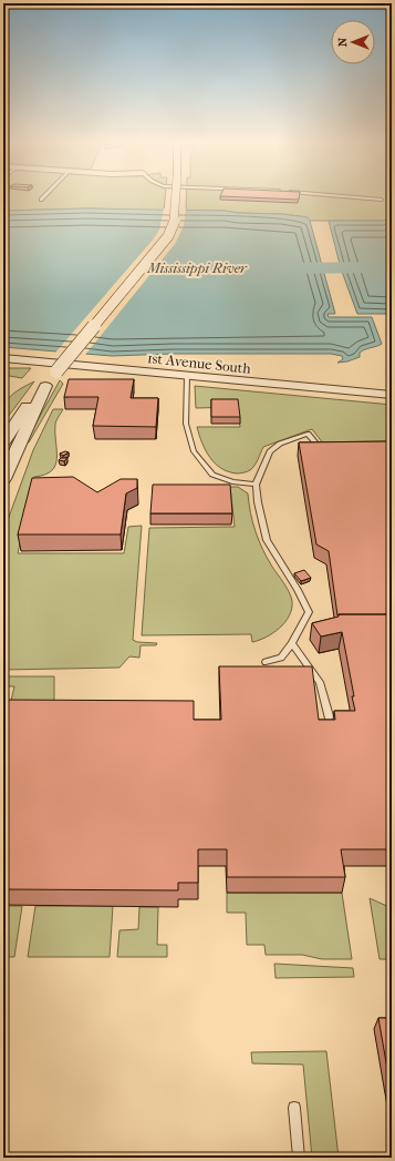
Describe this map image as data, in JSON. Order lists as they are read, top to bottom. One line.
{"streets":{"street":["1st Avenue South"]},"water":["Mississippi River"],"north":"left"}
